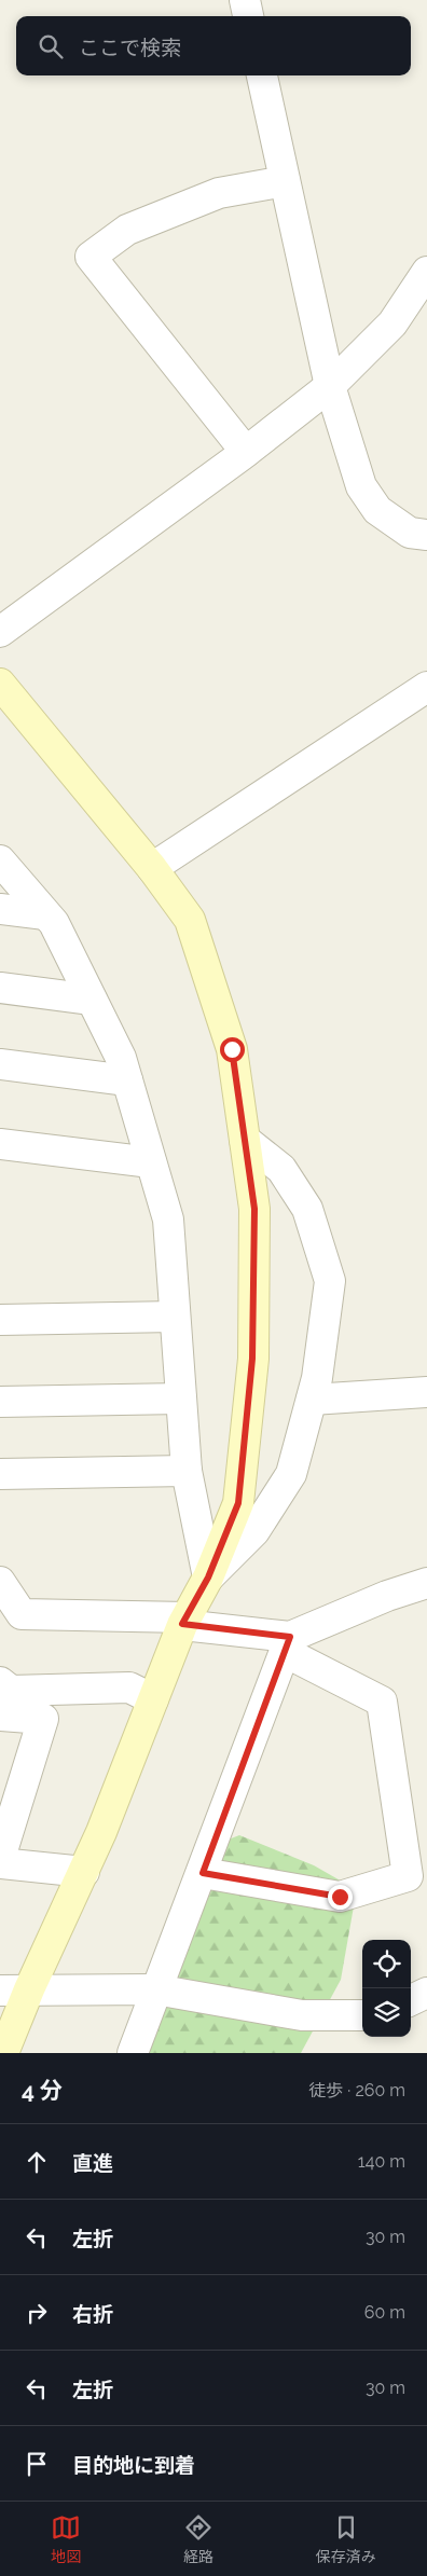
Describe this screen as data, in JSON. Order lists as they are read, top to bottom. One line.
{"page":{"search":"ここで検索","heading":["4 分","徒歩 · 260 m"],"list":[["直進","140 m"],["左折","30 m"],["右折","60 m"],["左折","30 m"],"目的地に到着"],"nav":["地図","経路","保存済み"]}}
